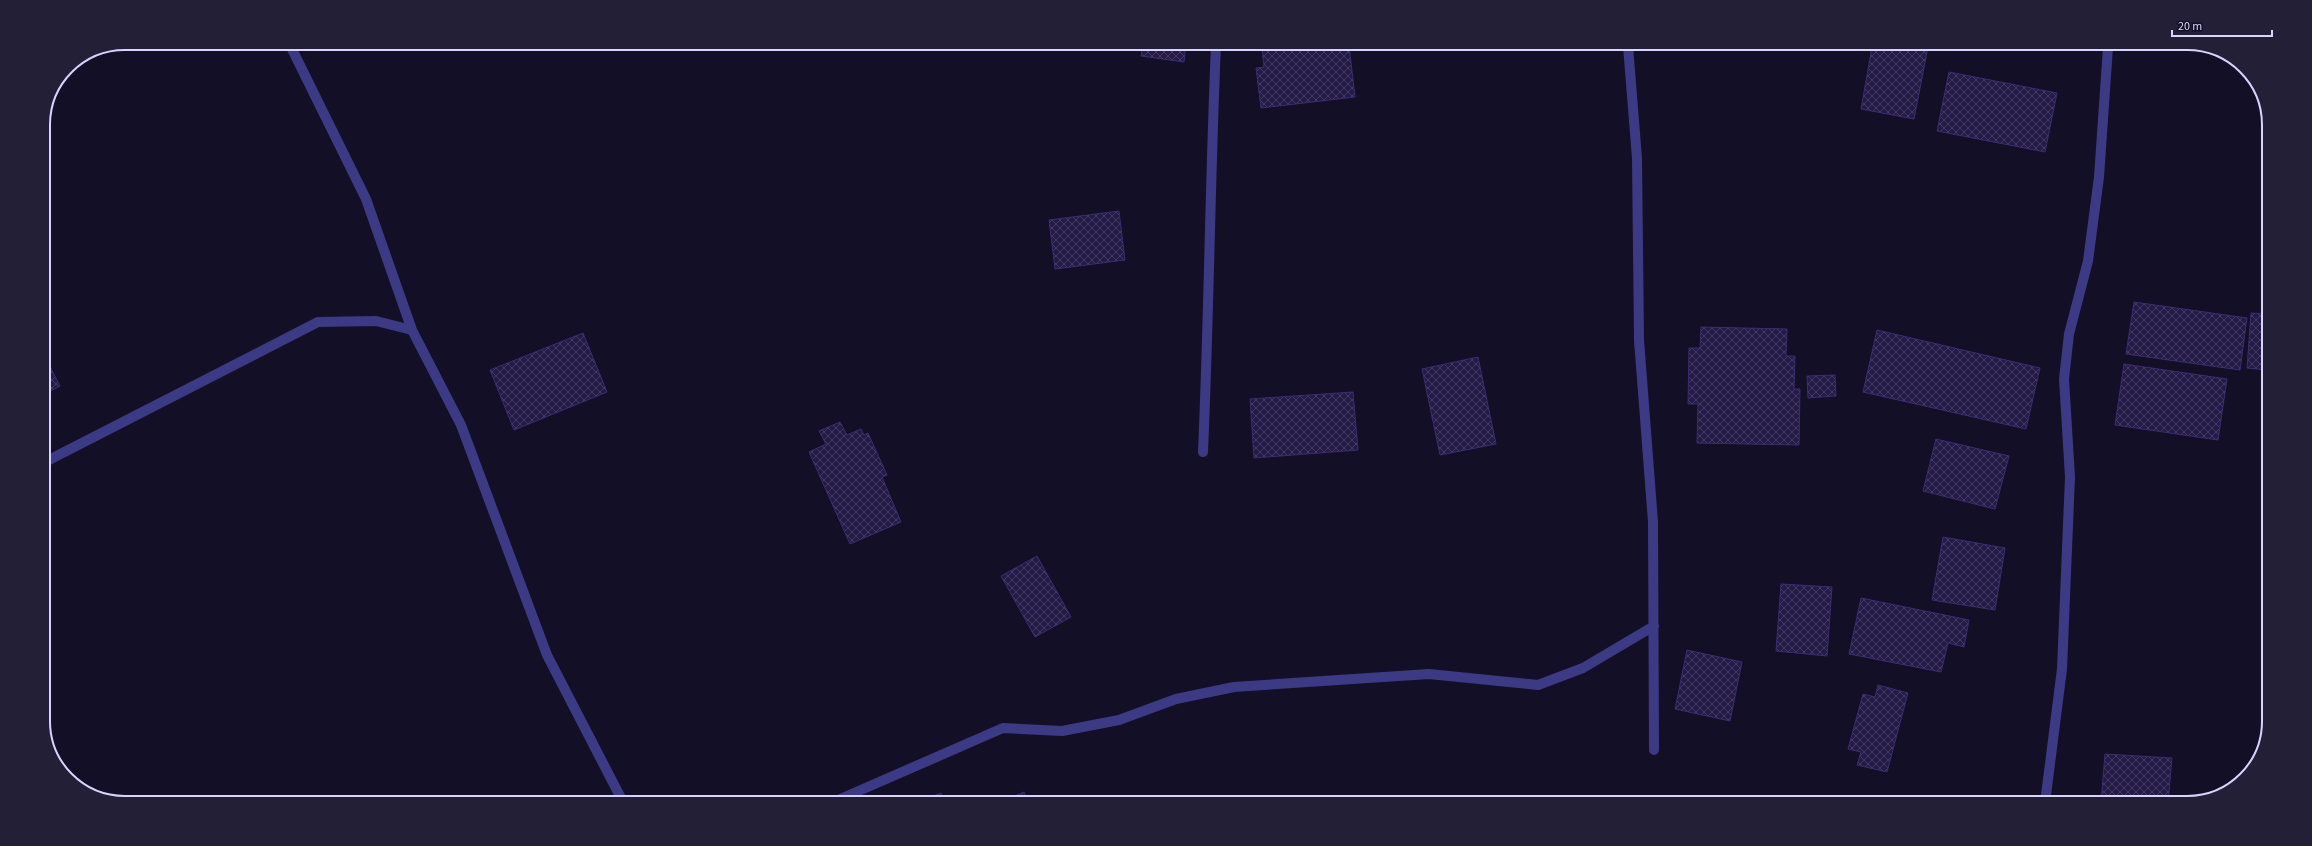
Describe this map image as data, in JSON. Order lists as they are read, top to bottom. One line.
{"scale_bar":"20 m"}
